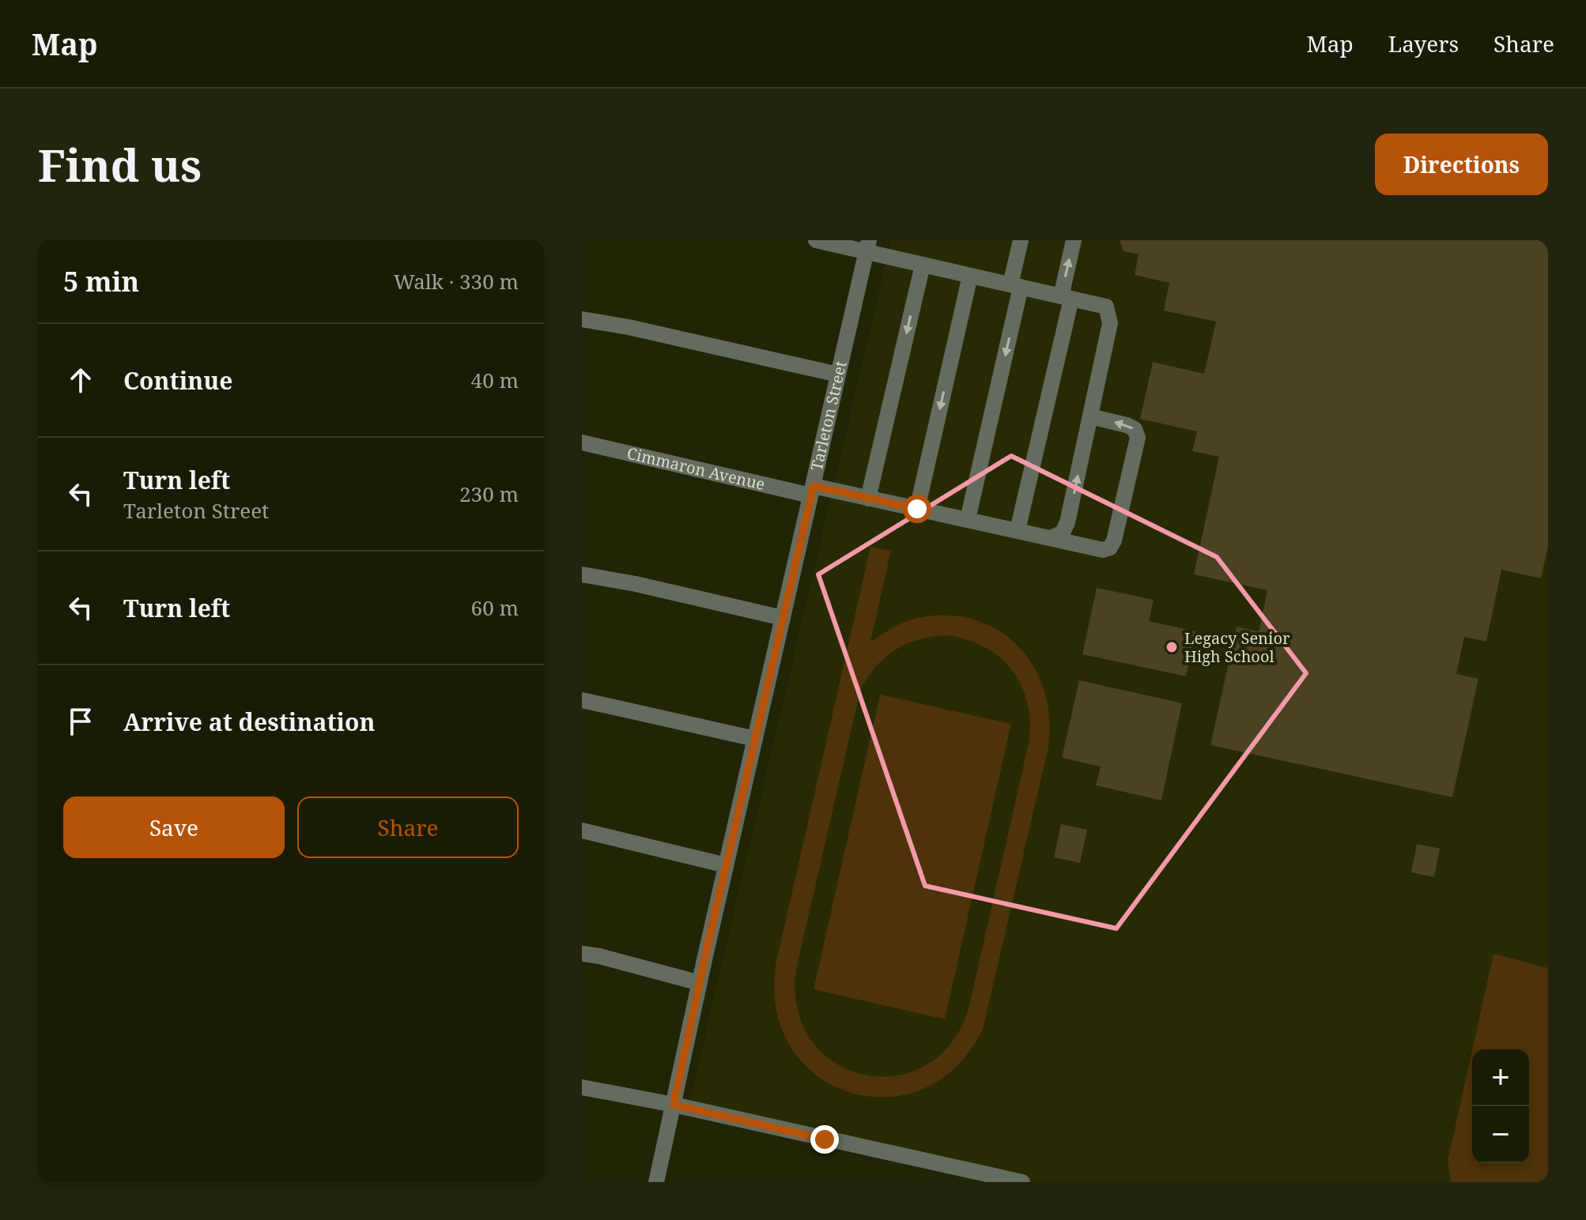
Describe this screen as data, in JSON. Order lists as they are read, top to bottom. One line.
{"streets":{"street":["Tarleton Street","Cimmaron Avenue"]},"crossings":[["Tarleton Street","Cimmaron Avenue"]],"places":["Legacy Senior High School"],"page":{"header":"Map","nav":["Map","Layers","Share"],"buttons":["Directions",["Save","Share"]],"title":"Find us","heading":["5 min","Walk · 330 m"],"list":[["Continue","40 m"],["Turn left","Tarleton Street","230 m"],["Turn left","60 m"],"Arrive at destination"],"map_buttons":["+","−"]}}
